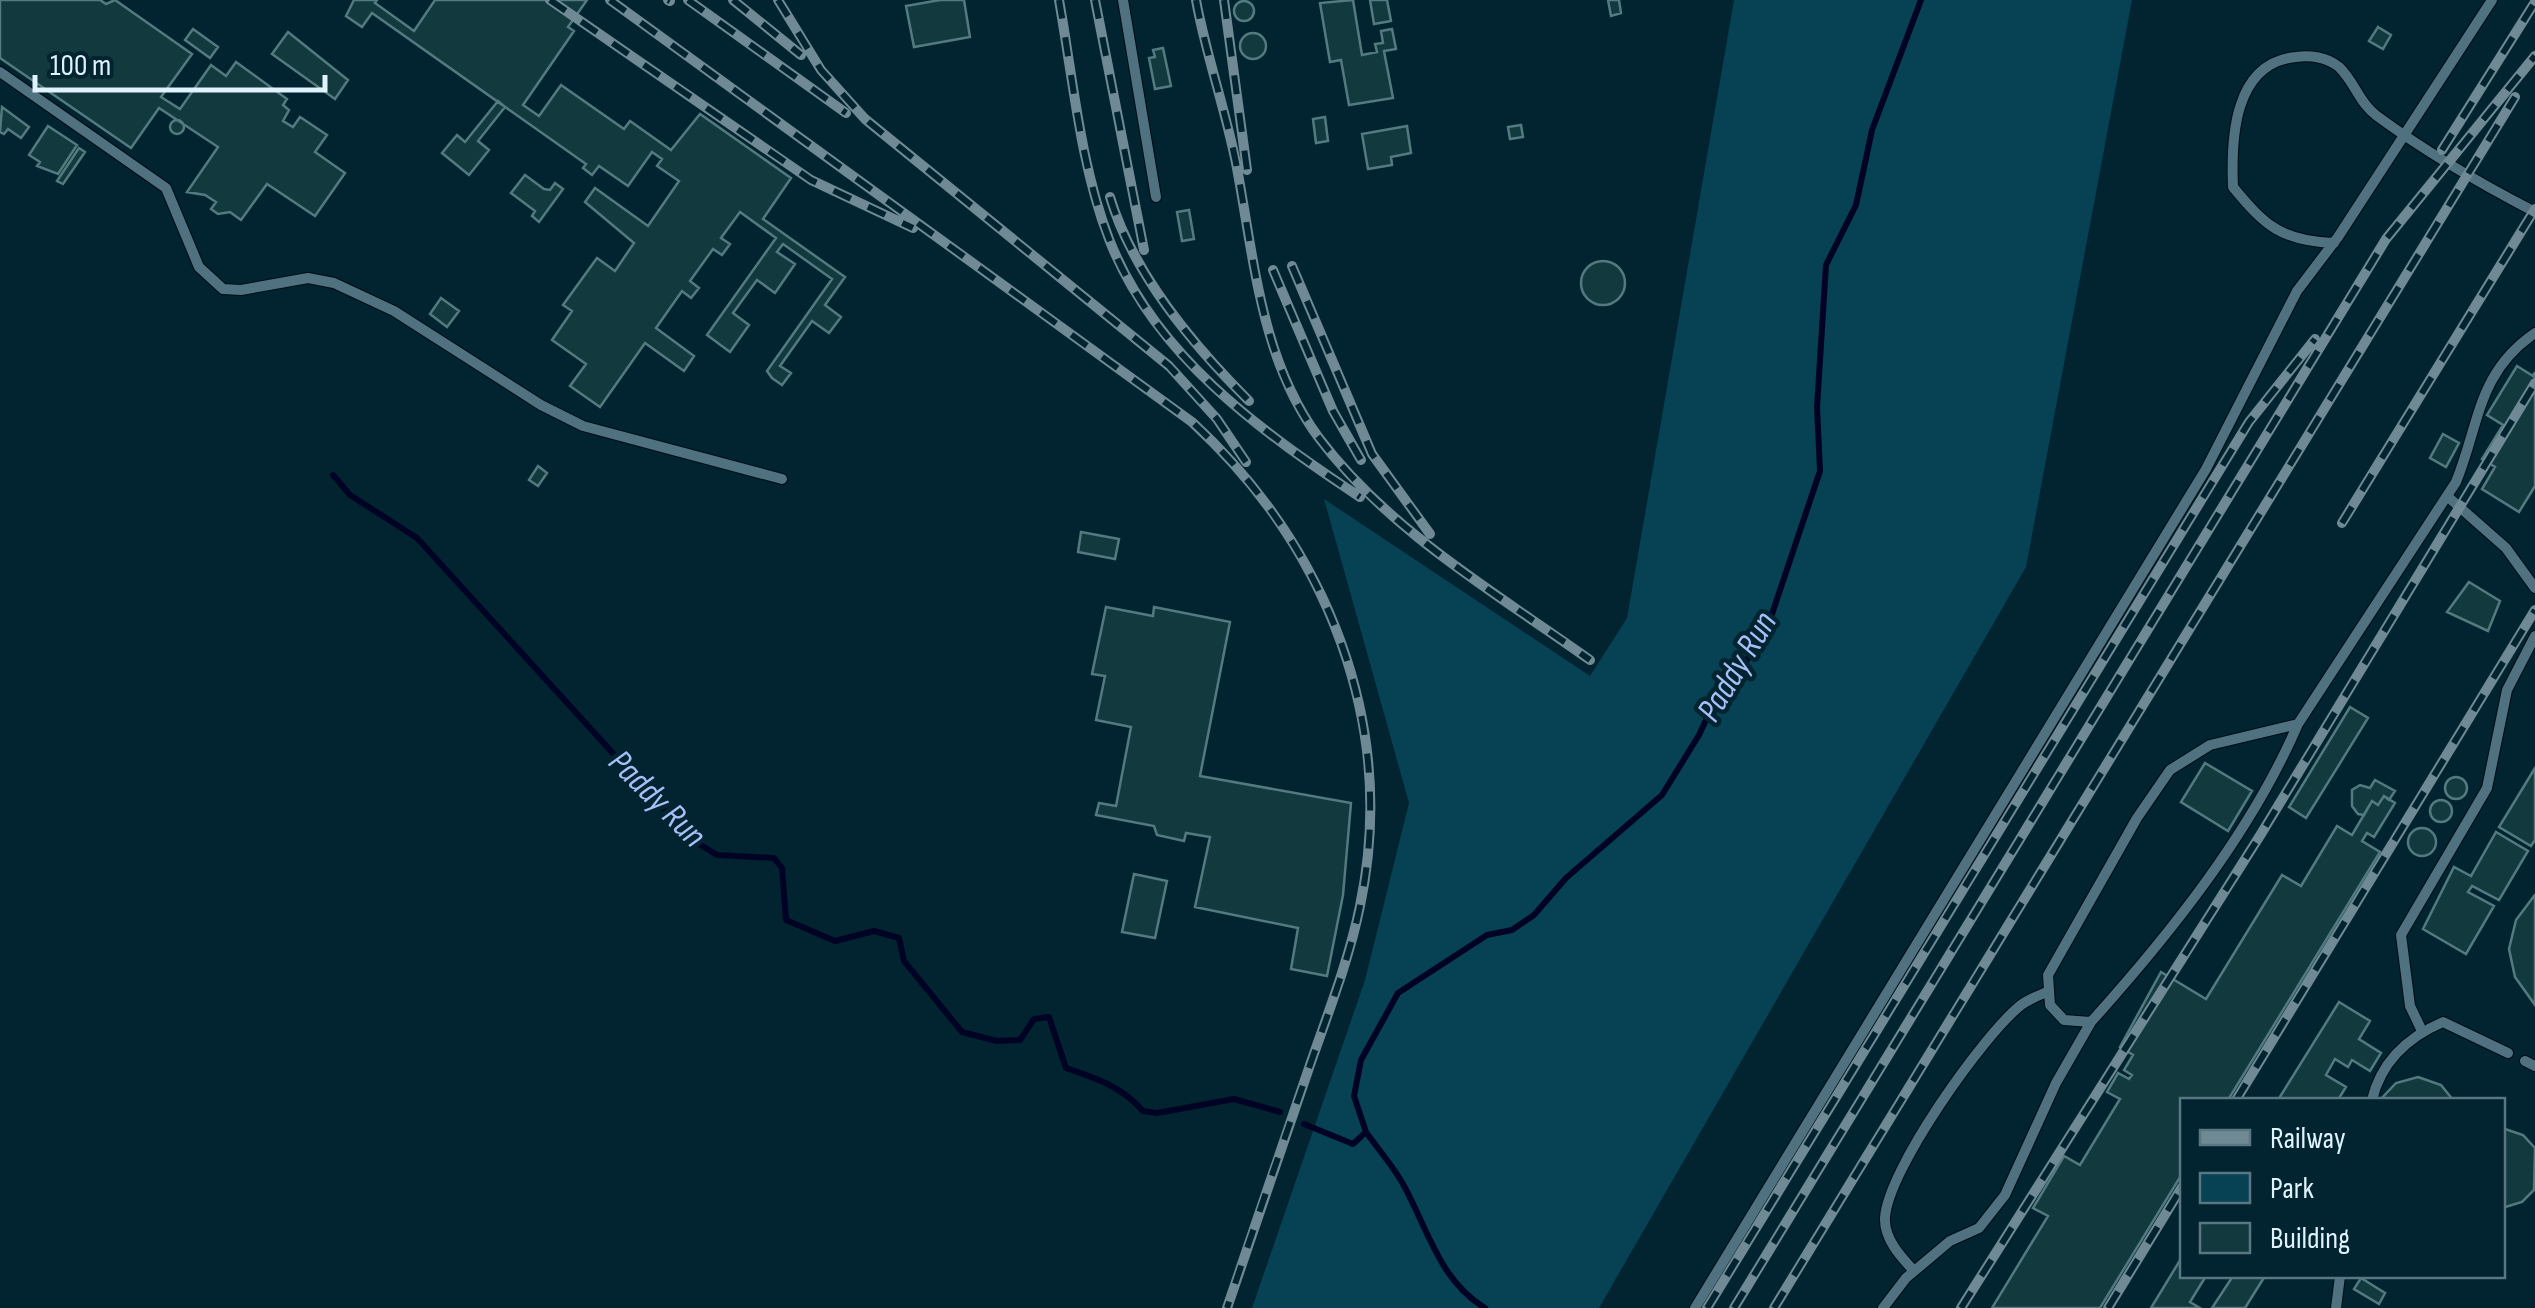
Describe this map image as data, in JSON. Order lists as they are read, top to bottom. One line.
{"water":["Paddy Run"],"legend":["Railway","Park","Building"],"scale_bar":"100 m"}
